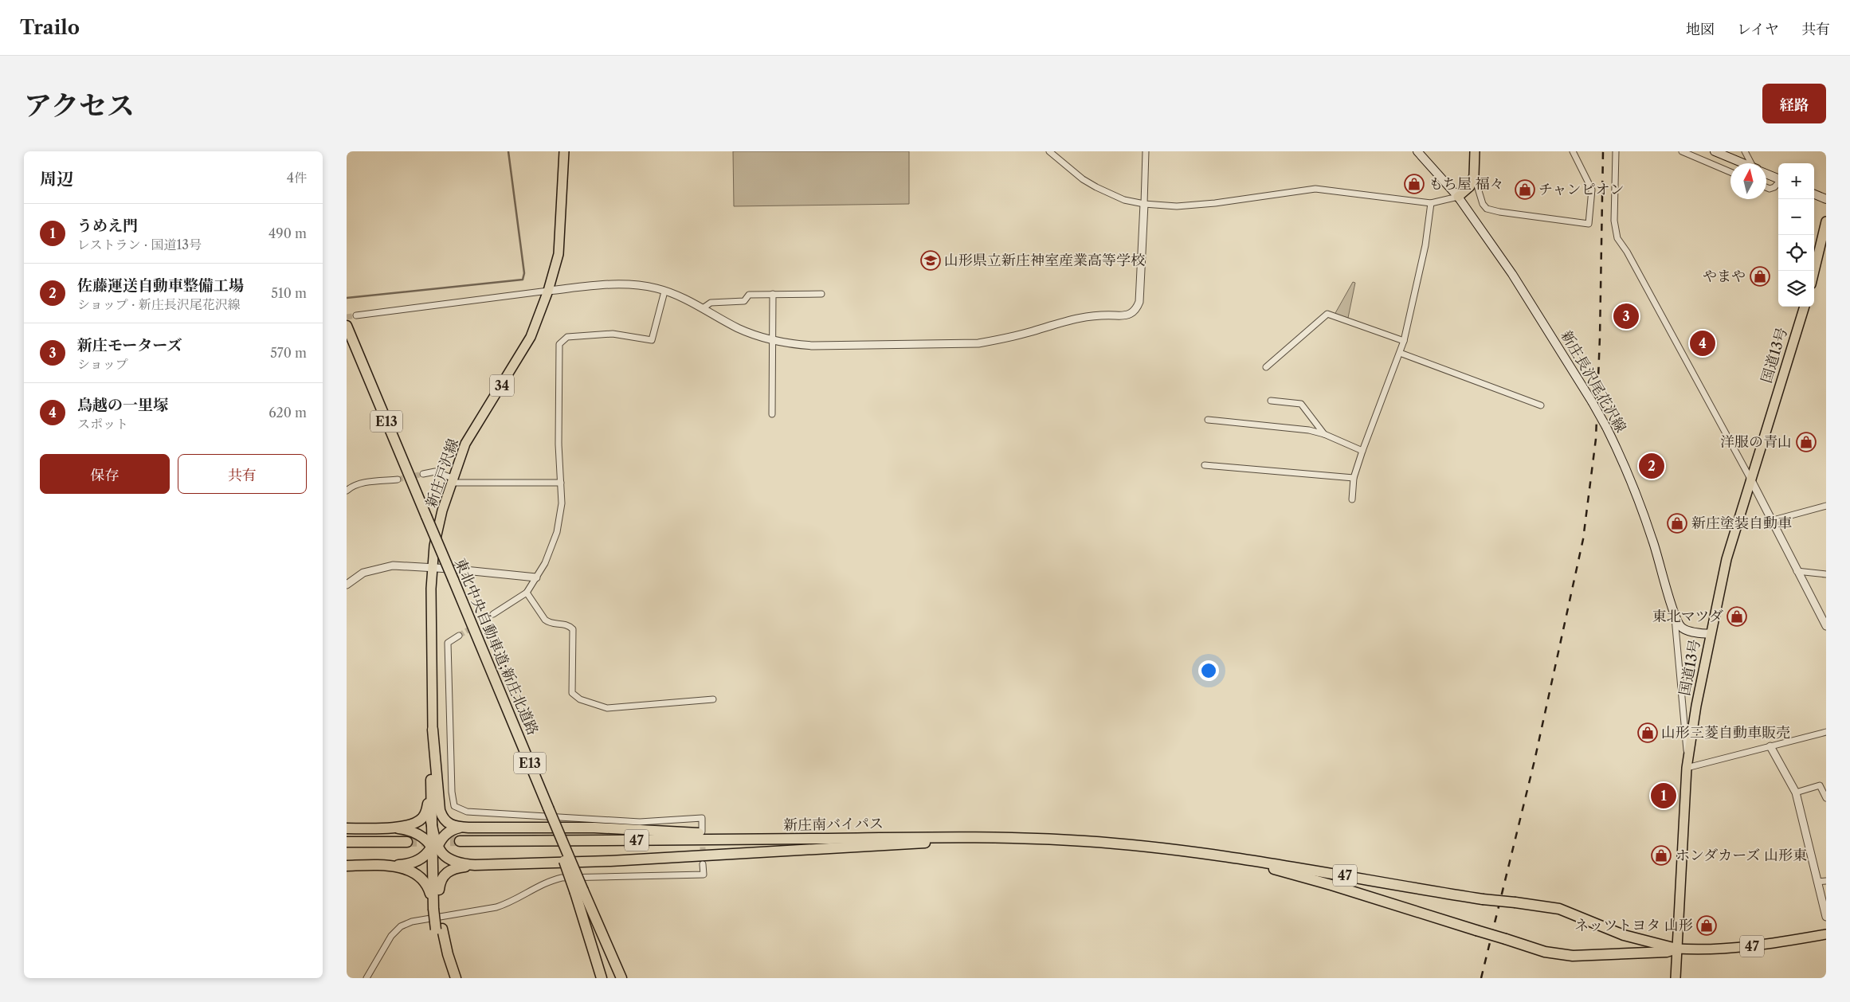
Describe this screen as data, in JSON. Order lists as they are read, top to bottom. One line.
{"streets":{"highway":["34","E13","東北中央自動車道;新庄北道路","新庄南バイパス","47"],"main road":["国道13号","新庄長沢尾花沢線","新庄戸沢線"]},"crossings":[["国道13号","新庄長沢尾花沢線"],["国道13号","47"],["34","新庄戸沢線"],["新庄南バイパス","47"]],"places":{"shop":["もち屋 福々","チャンピオン","やまや","洋服の青山","新庄塗装自動車","東北マツダ","山形三菱自動車販売","ホンダカーズ 山形東","ネッツトヨタ 山形"],"school or university":["山形県立新庄神室産業高等学校"]},"north":"top","page":{"header":"Trailo","nav":["地図","レイヤ","共有"],"title":"アクセス","buttons":["経路",["保存","共有"]],"heading":["周辺","4件"],"map_buttons":["+","−"],"list":[{"mark":"1","name":"うめえ門","note":"レストラン · 国道13号","value":"490 m"},{"mark":"2","name":"佐藤運送自動車整備工場","note":"ショップ · 新庄長沢尾花沢線","value":"510 m"},{"mark":"3","name":"新庄モーターズ","note":"ショップ","value":"570 m"},{"mark":"4","name":"鳥越の一里塚","note":"スポット","value":"620 m"}],"pins":["3","4","2","1"]}}
